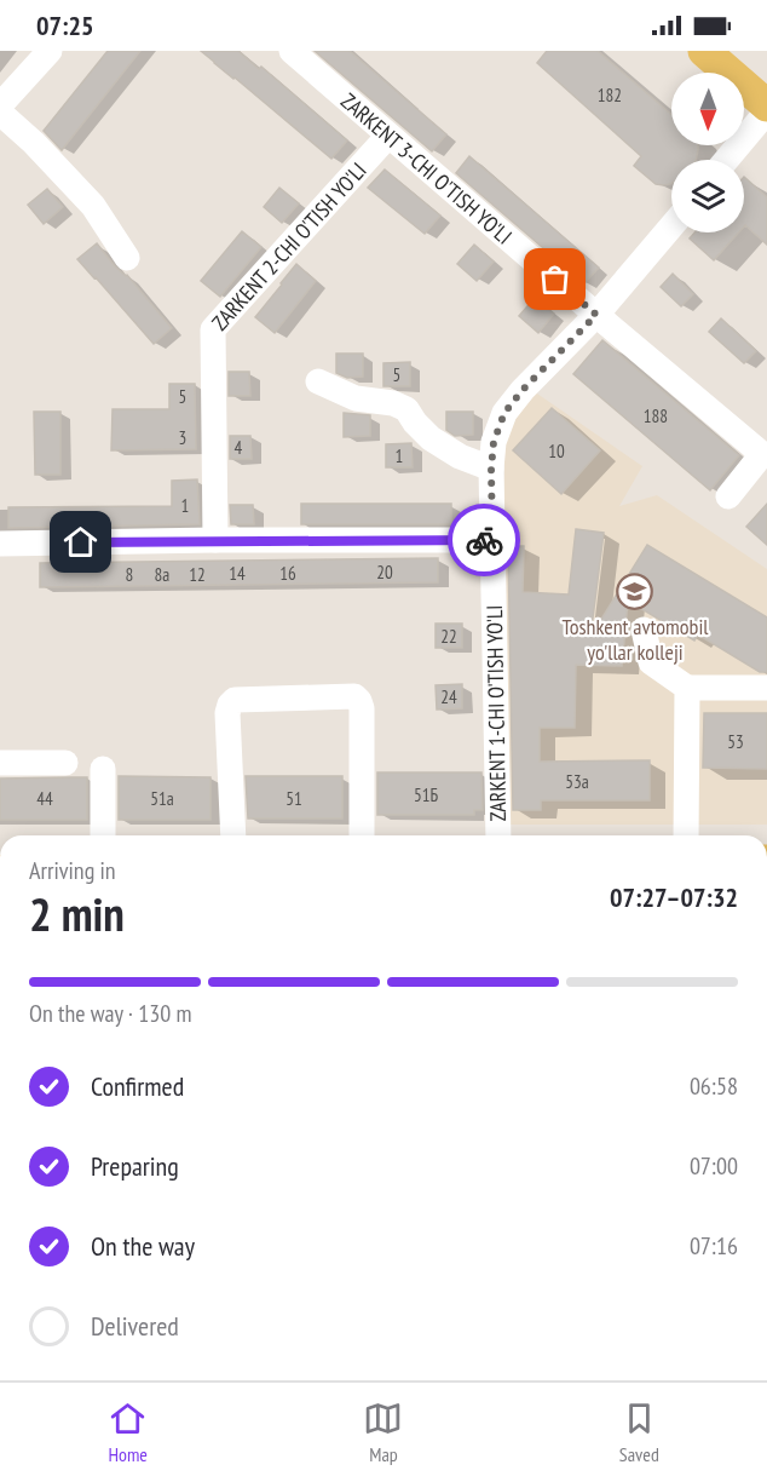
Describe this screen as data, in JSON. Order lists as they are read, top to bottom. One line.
{"streets":{"street":["ZARKENT 3-CHI O'TISH YO'LI","ZARKENT 2-CHI O'TISH YO'LI","ZARKENT 1-CHI O'TISH YO'LI"]},"crossings":[["ZARKENT 3-CHI O'TISH YO'LI","ZARKENT 2-CHI O'TISH YO'LI"],["ZARKENT 3-CHI O'TISH YO'LI","ZARKENT 1-CHI O'TISH YO'LI"]],"places":{"school or university":["Toshkent avtomobil yo'llar kolleji"]},"house_numbers":["182","5","5","188","3","4","10","1","1","20","14","16","8","8a","12","22","24","53","53a","51Б","44","51а","51"],"north":"bottom","page":{"status":"07:25","heading":["2 min","Arriving in","07:27–07:32"],"bar":"On the way · 130 m","list":[["Confirmed","06:58"],["Preparing","07:00"],["On the way","07:16"],"Delivered"],"tabs":["Home","Map","Saved"]}}
